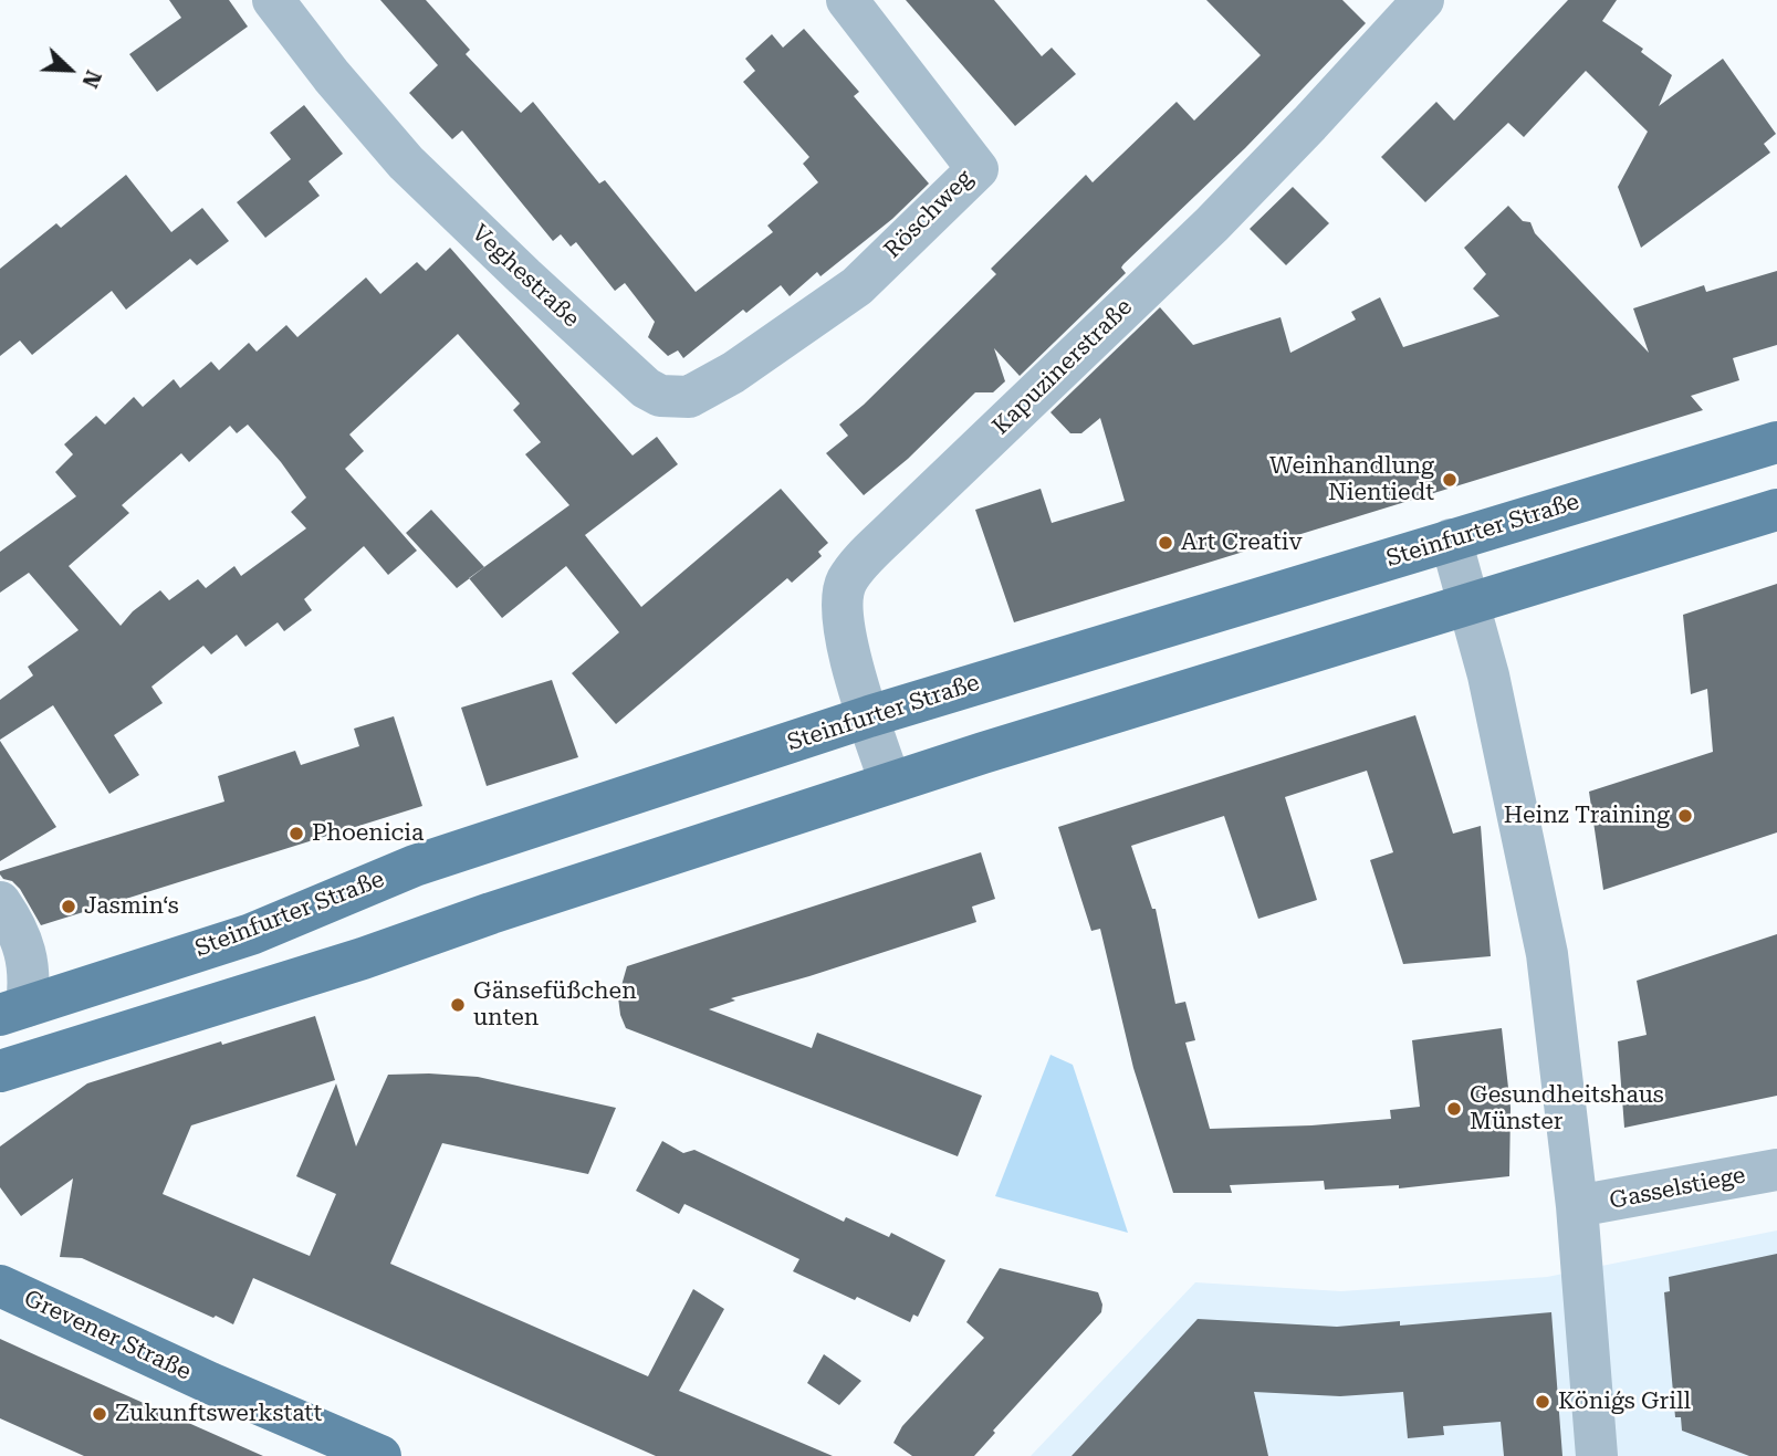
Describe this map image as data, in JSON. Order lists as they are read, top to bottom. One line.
{"streets":{"main road":["Steinfurter Straße","Grevener Straße"],"street":["Röschweg","Veghestraße","Kapuzinerstraße","Gasselstiege"]},"crossings":[["Röschweg","Veghestraße"],["Kapuzinerstraße","Steinfurter Straße"]],"places":["Weinhandlung Nientiedt","Art Creativ","Heinz Training","Phoenicia","Jasmin‘s","Gänsefüßchen unten","Gesundheitshaus Münster","König´s Grill","Zukunftswerkstatt"],"north":"bottom right"}
